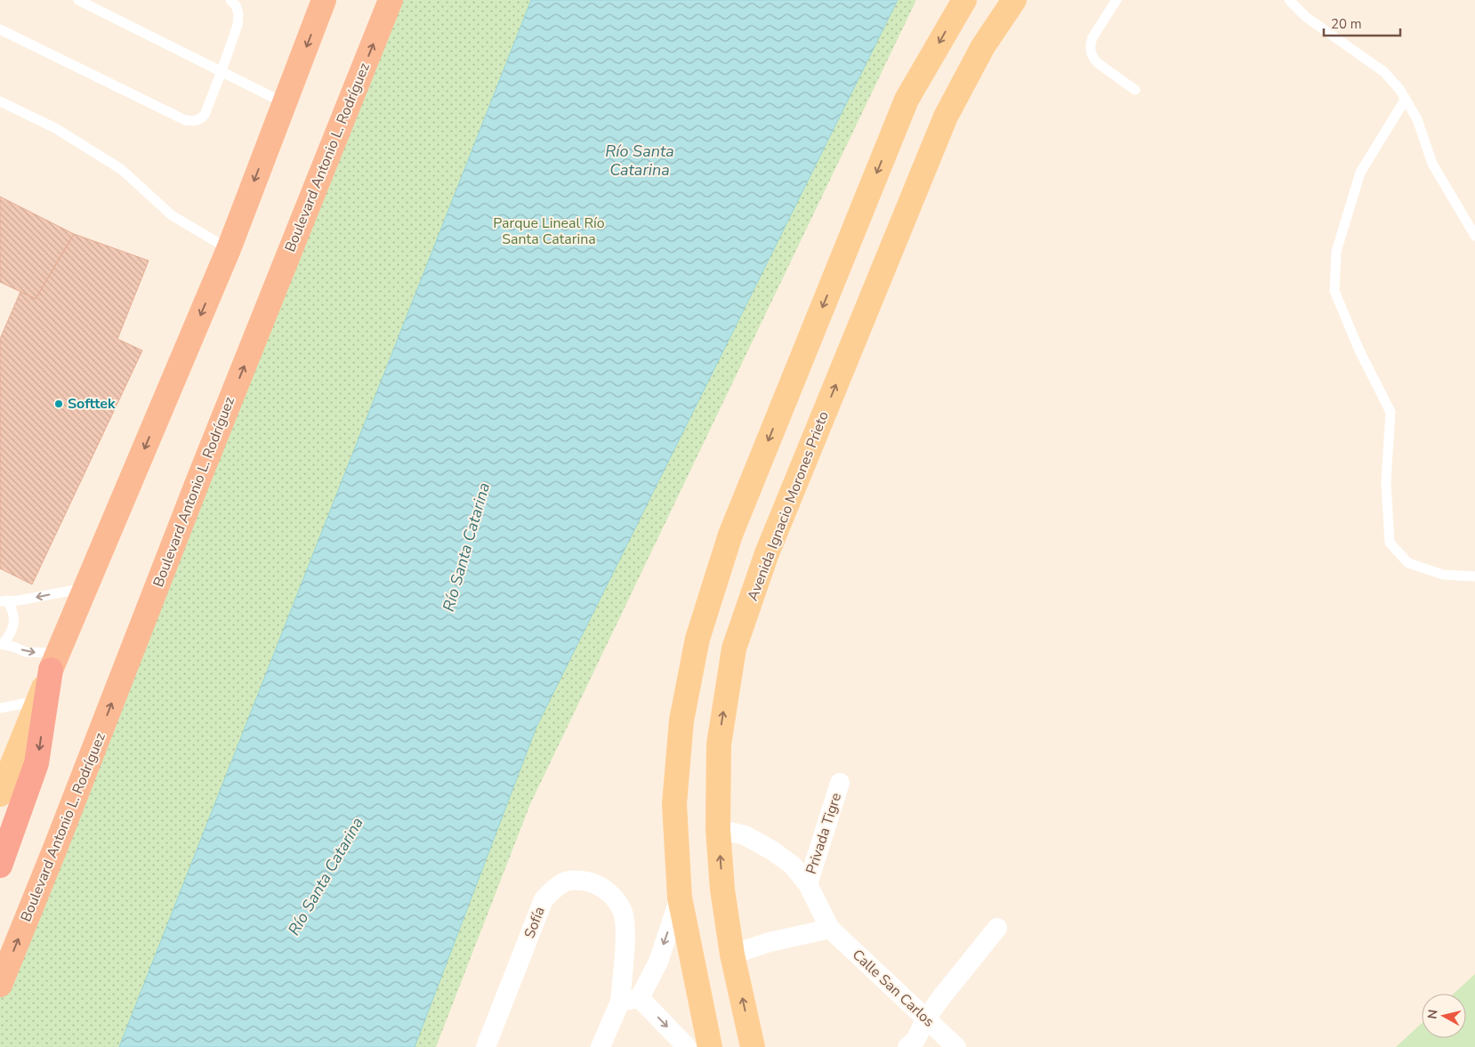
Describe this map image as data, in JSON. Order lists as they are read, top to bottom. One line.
{"streets":{"highway":["Boulevard Antonio L. Rodríguez"],"main road":["Avenida Ignacio Morones Prieto"],"street":["Privada Tigre","Sofía","Calle San Carlos"]},"crossings":[["Avenida Ignacio Morones Prieto","Calle San Carlos"],["Privada Tigre","Calle San Carlos"]],"water":["Río Santa Catarina"],"parks":["Parque Lineal Río Santa Catarina"],"places":["Softtek"],"scale_bar":"20 m","north":"left"}
